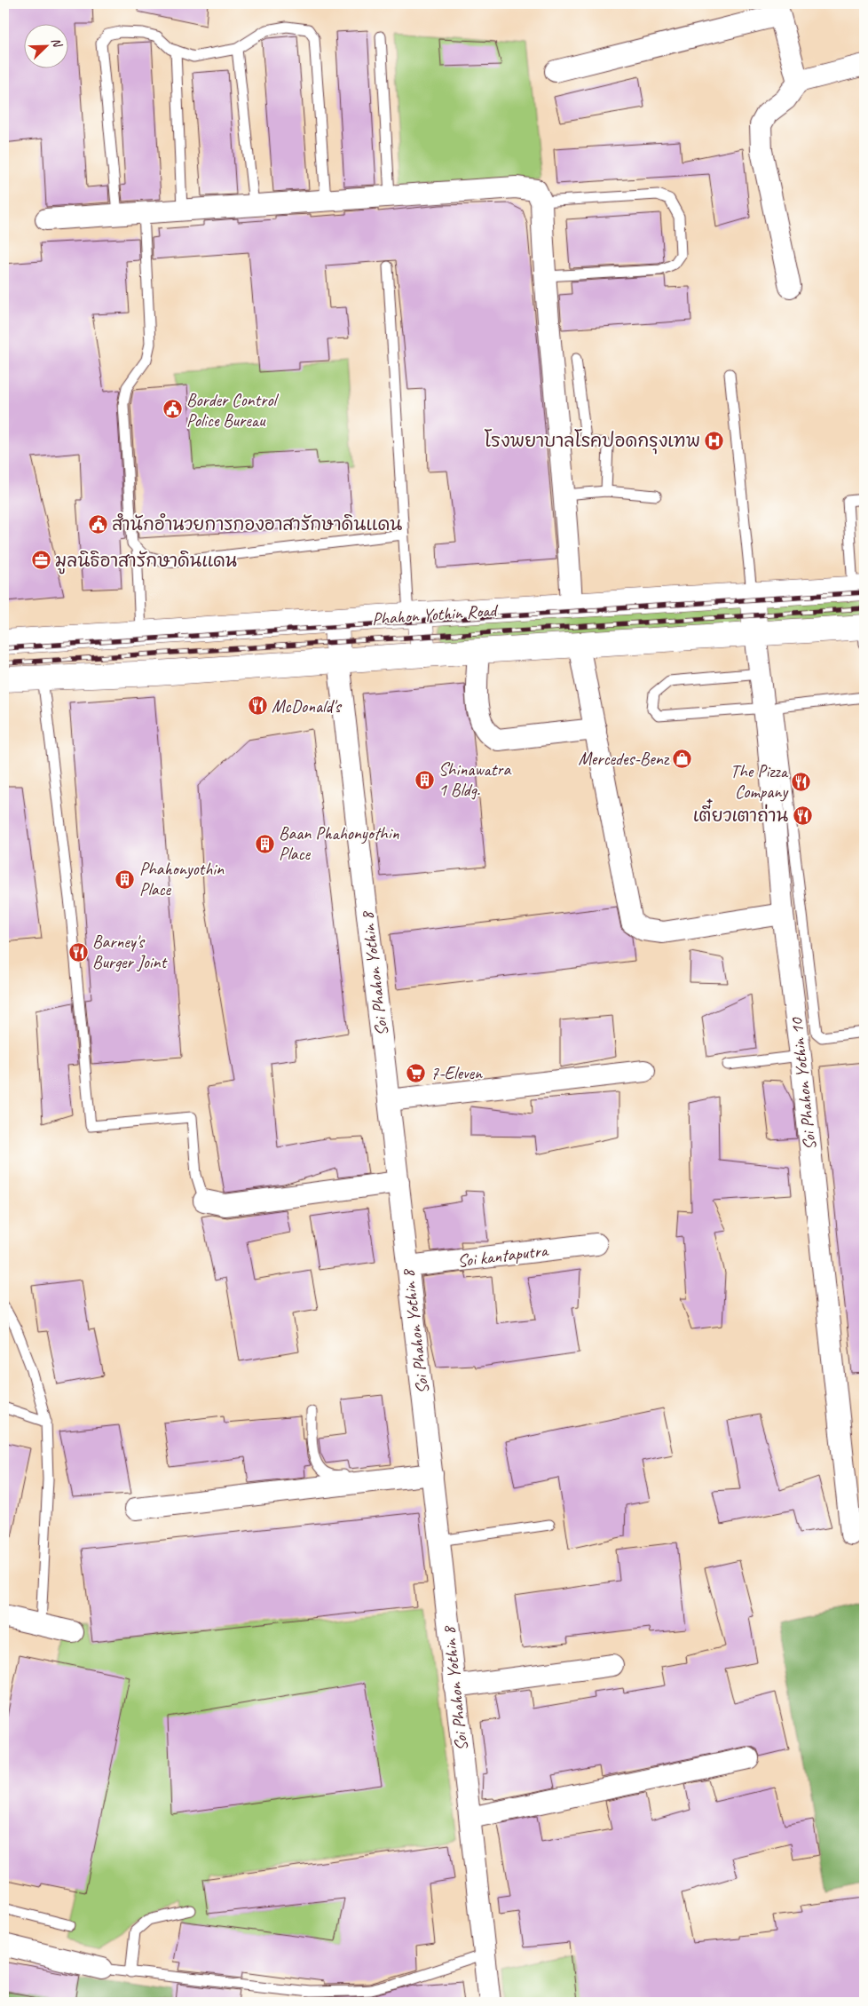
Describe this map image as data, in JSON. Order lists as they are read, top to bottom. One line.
{"streets":{"main road":["Phahon Yothin Road"],"street":["Soi Phahon Yothin 8","Soi Phahon Yothin 10","Soi kantaputra"]},"crossings":[["Soi Phahon Yothin 8","Soi kantaputra"]],"places":{"public building":["Border Control Police Bureau","สำนักอำนวยการกองอาสารักษาดินแดน"],"hospital":["โรงพยาบาลโรคปอดกรุงเทพ"],"office":["มูลนิธิอาสารักษาดินแดน"],"restaurant":["McDonald's","The Pizza Company","เตี๋ยวเตาถ่าน","Barney's Burger Joint"],"shop":["Mercedes-Benz"],"building":["Shinawatra 1 Bldg.","Baan Phahonyothin Place","Phahonyothin Place"],"supermarket":["7-Eleven"]},"north":"top right"}
